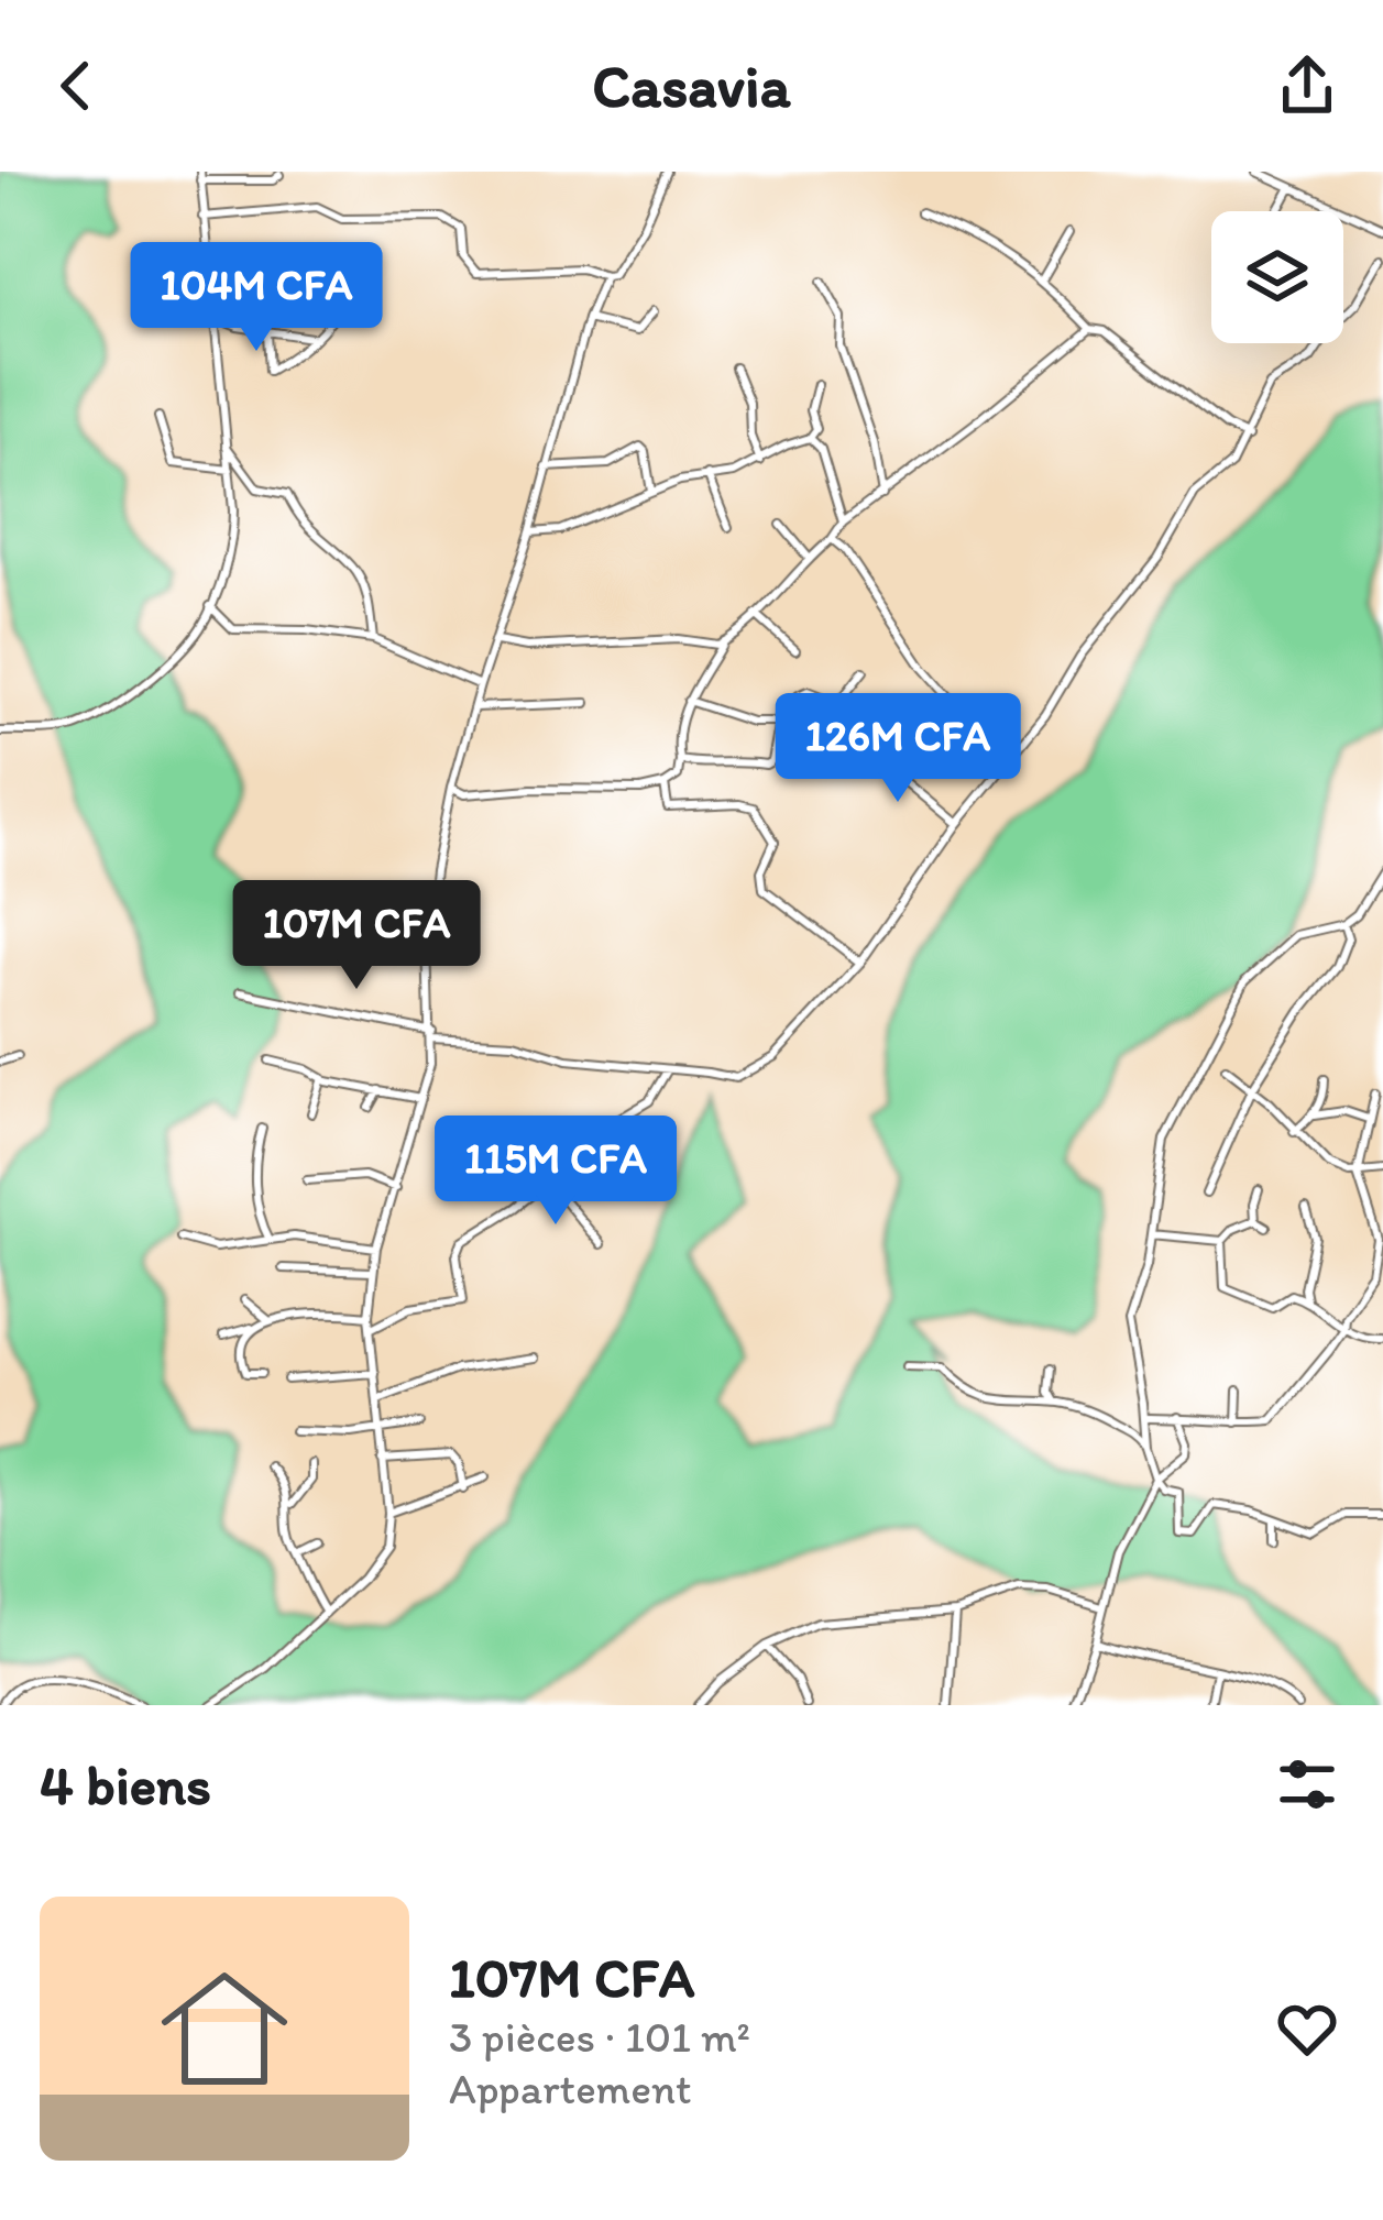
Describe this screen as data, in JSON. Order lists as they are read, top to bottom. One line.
{"page":{"header":"Casavia","price":["104M CFA","126M CFA","107M CFA","115M CFA"],"heading":"4 biens","list":[{"name":"107M CFA","note":"3 pièces · 101 m² · Appartement"}]}}
